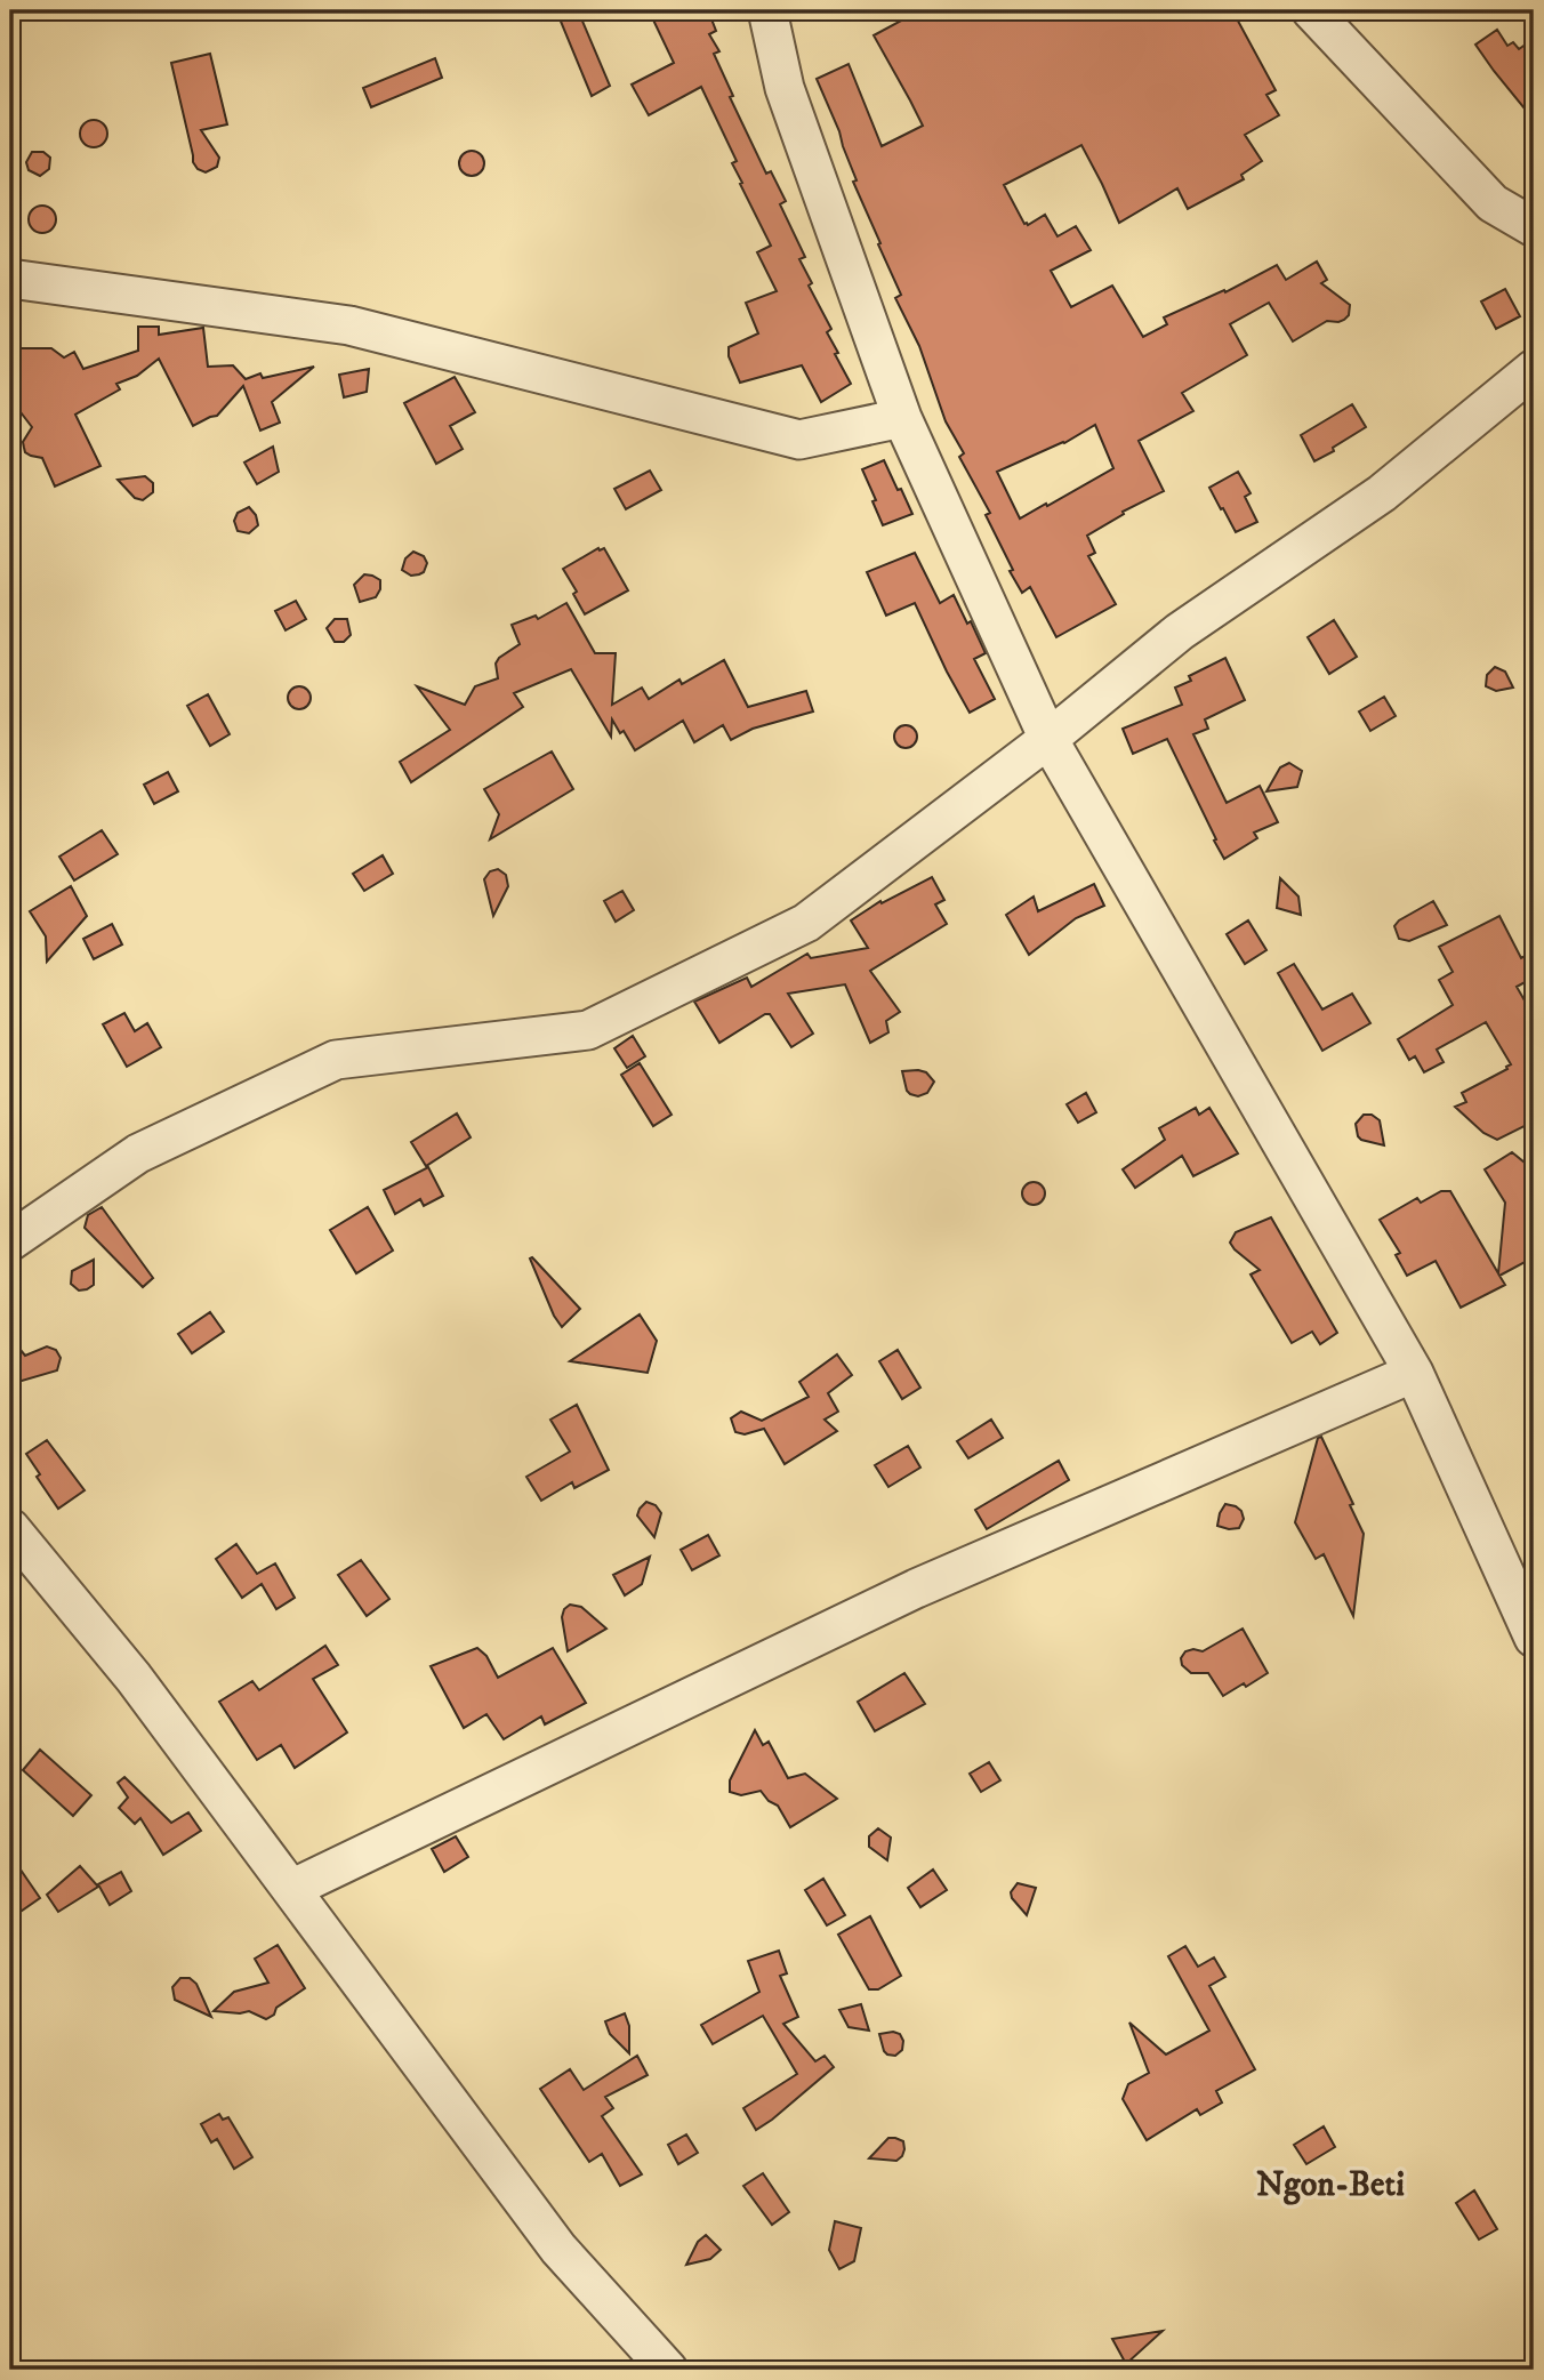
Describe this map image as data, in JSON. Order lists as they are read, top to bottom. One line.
{"districts":["Ngon-Beti"]}
